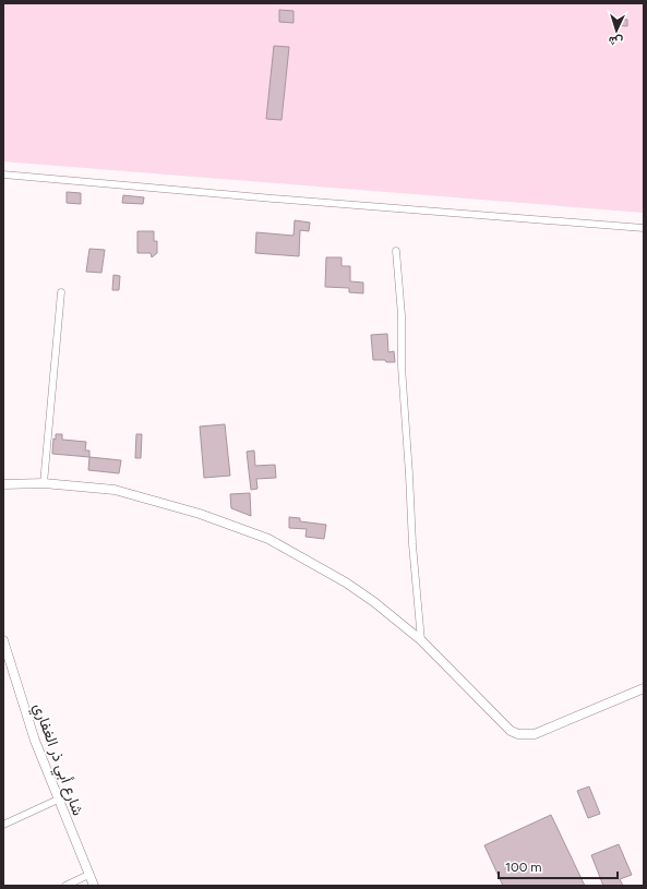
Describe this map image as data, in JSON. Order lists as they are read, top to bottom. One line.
{"streets":{"street":["شارع أبي ذر الغفاري"]},"scale_bar":"100 m","north":"bottom"}
